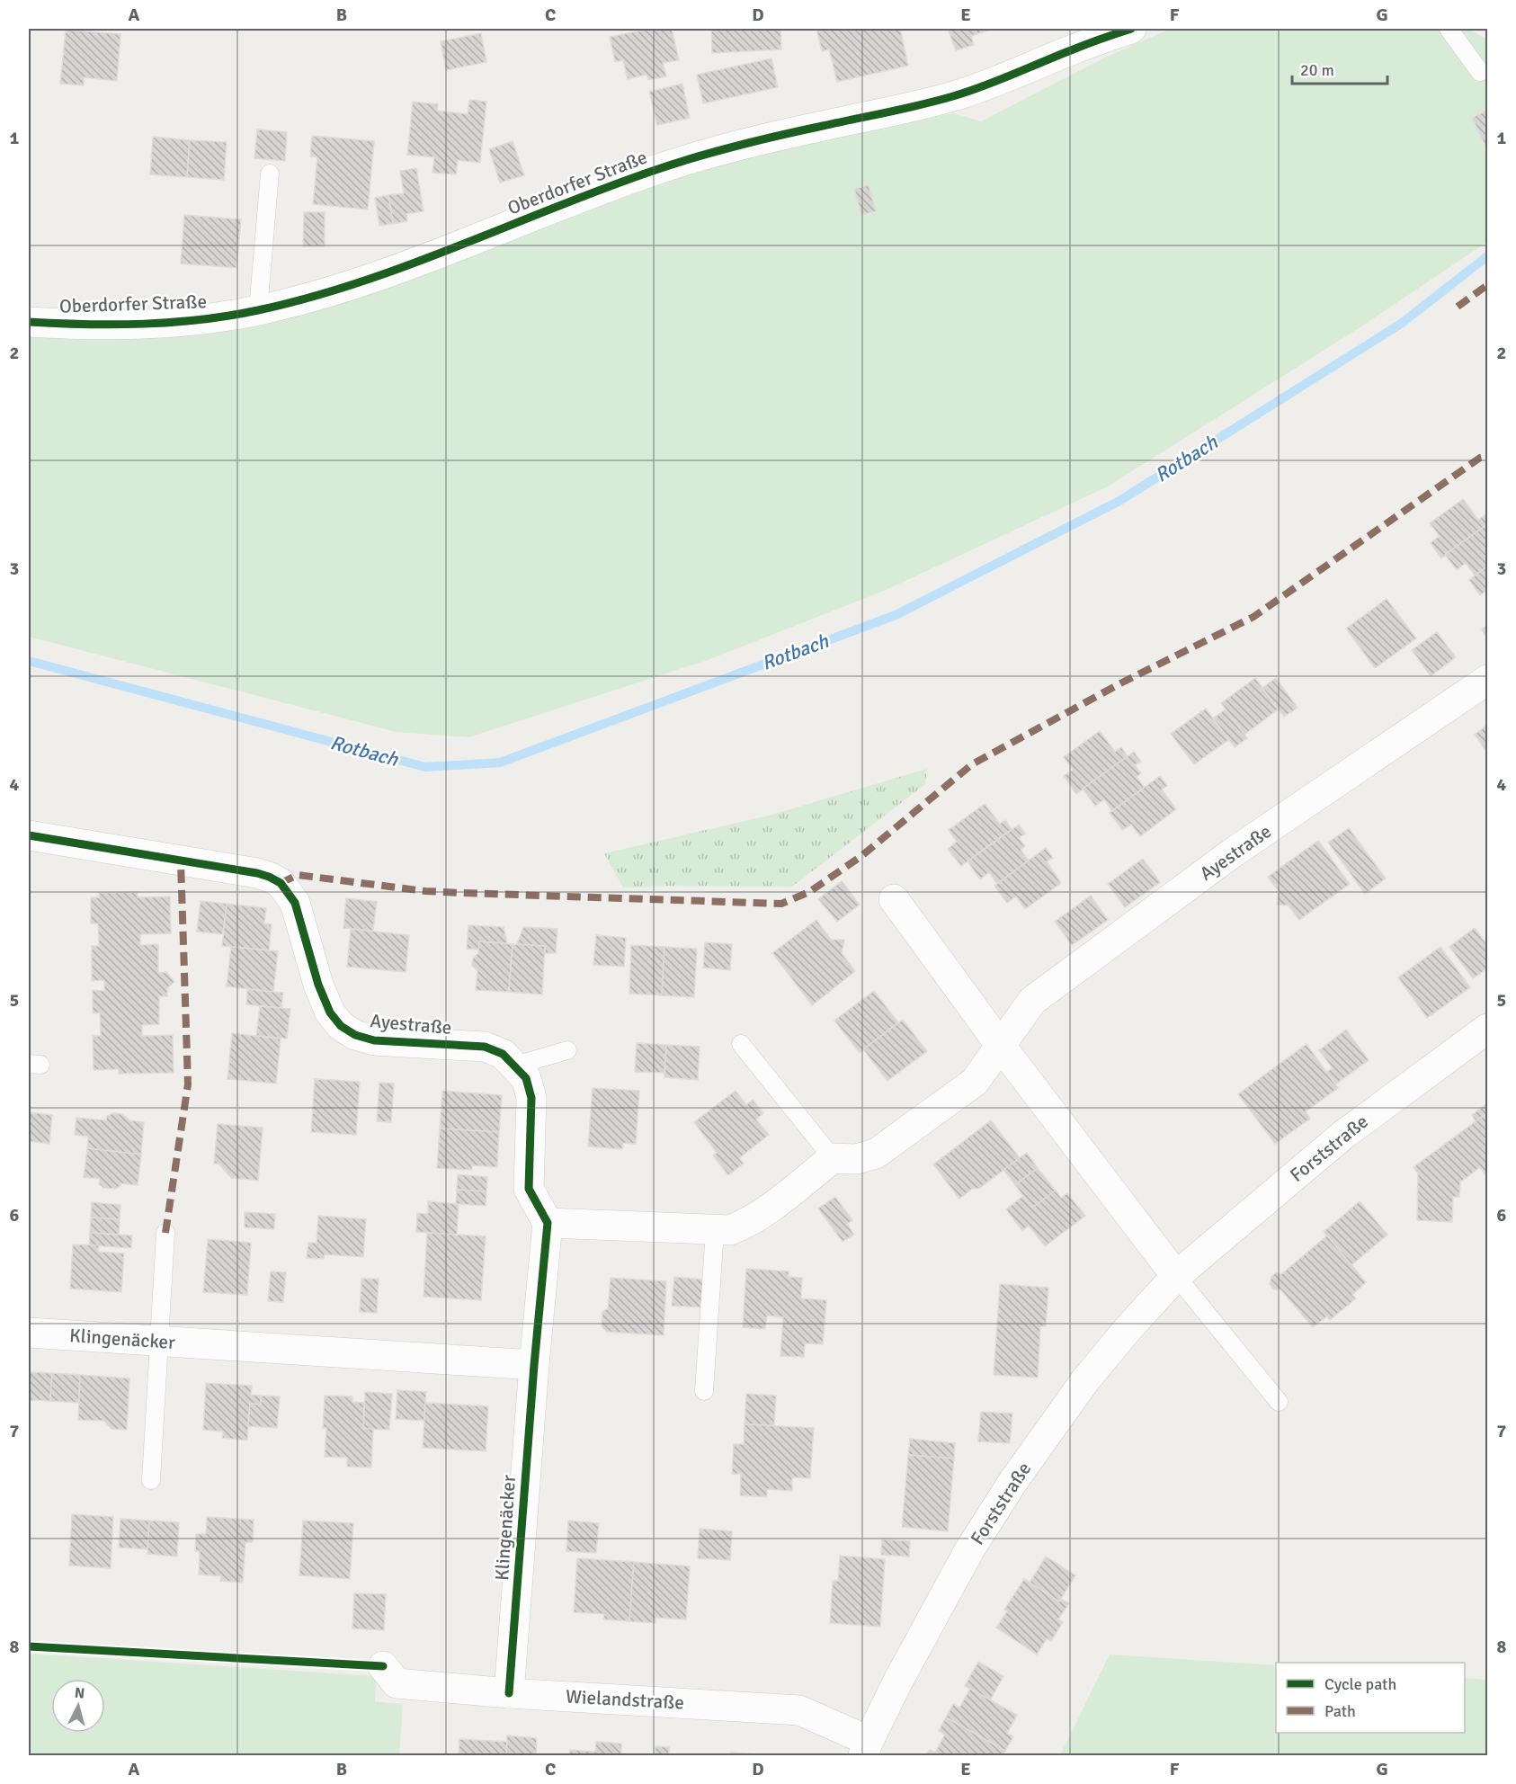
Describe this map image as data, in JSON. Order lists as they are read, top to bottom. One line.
{"streets":{"street":["Oberdorfer Straße","Ayestraße","Forststraße","Klingenäcker","Wielandstraße"]},"crossings":[["Forststraße","Wielandstraße"],["Klingenäcker","Wielandstraße"]],"water":["Rotbach"],"legend":["Cycle path","Path"],"scale_bar":"20 m","north":"top","grid":{"columns":["A","B","C","D","E","F","G"],"rows":["1","2","3","4","5","6","7","8"]}}
